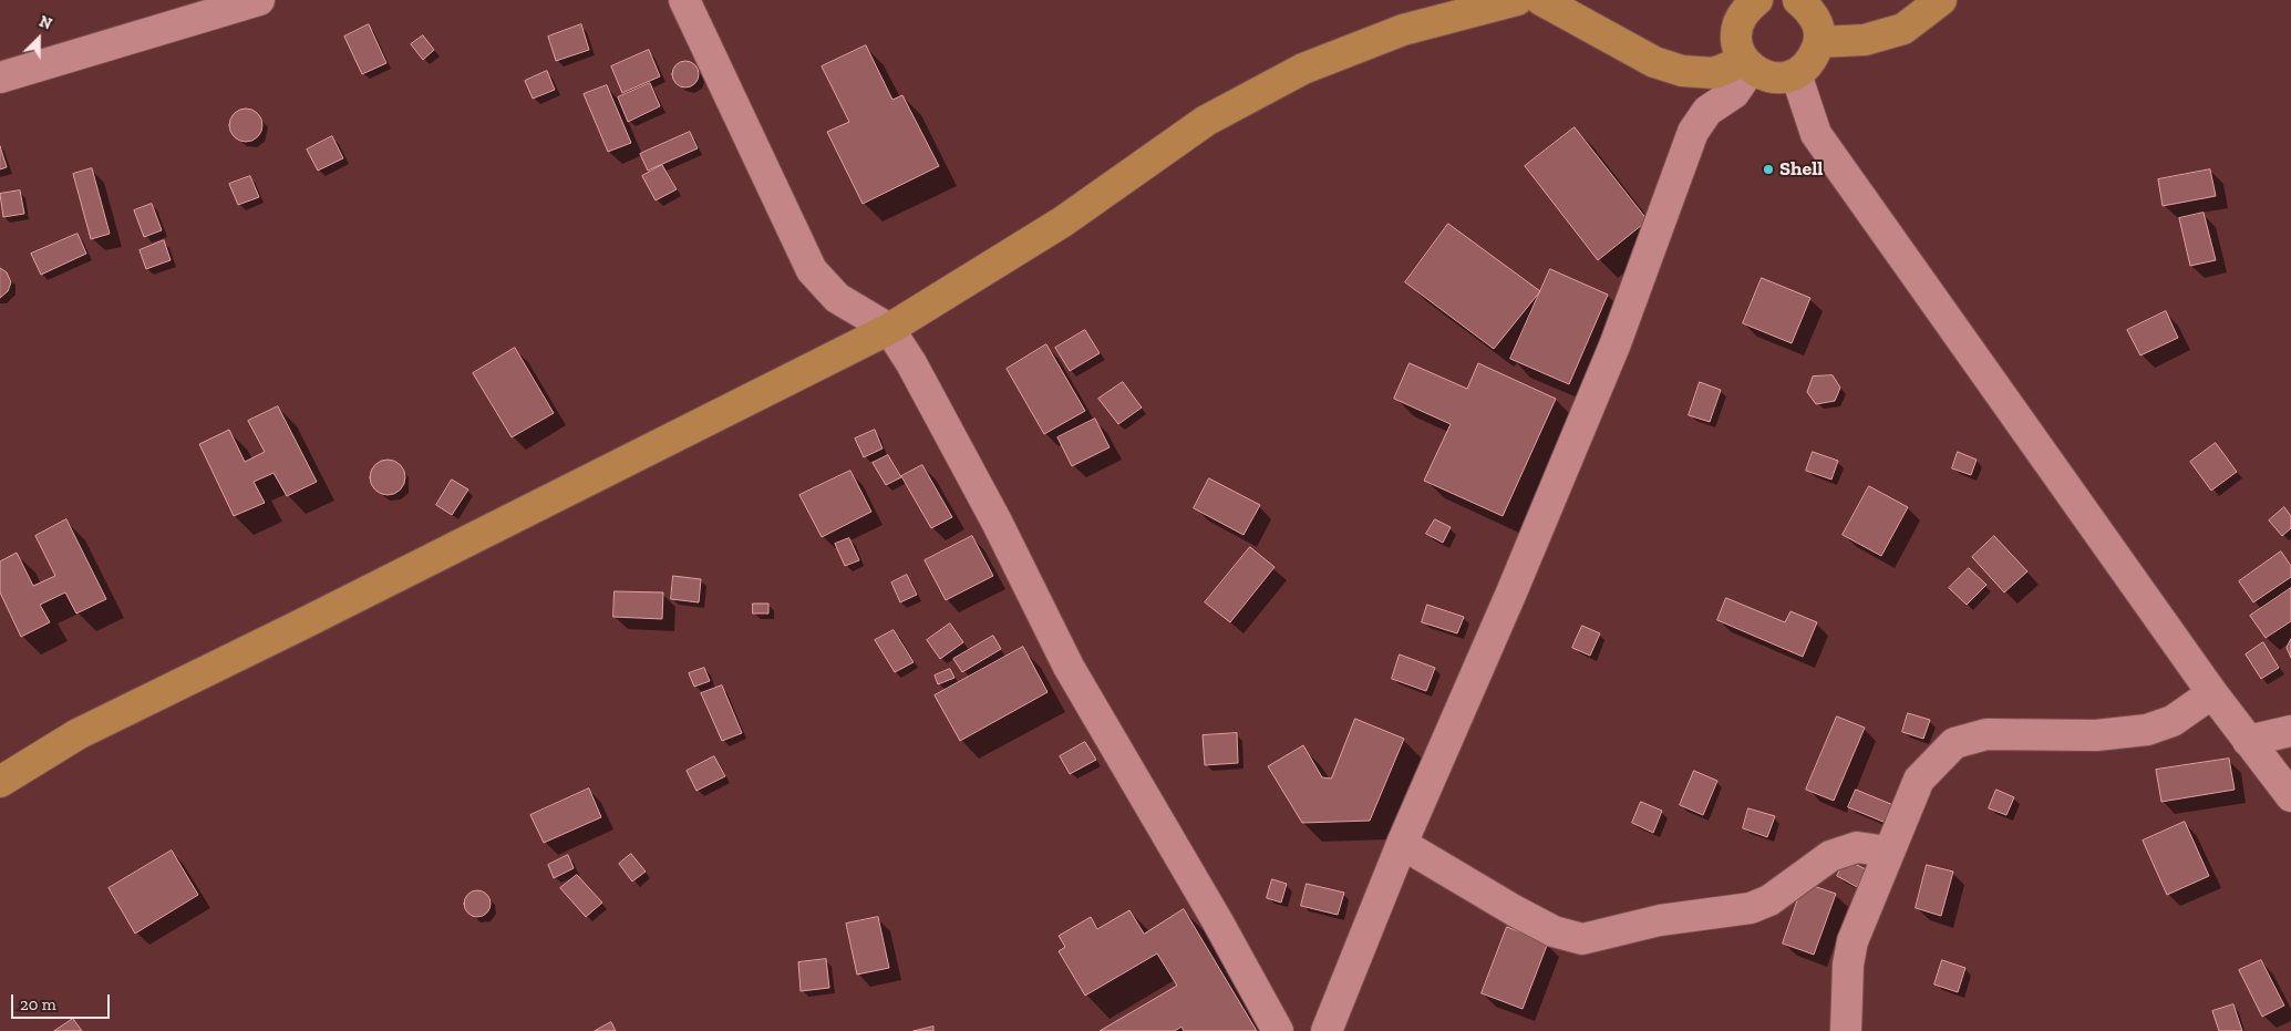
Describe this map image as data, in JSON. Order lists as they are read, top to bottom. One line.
{"places":["Shell"],"scale_bar":"20 m","north":"top right"}
